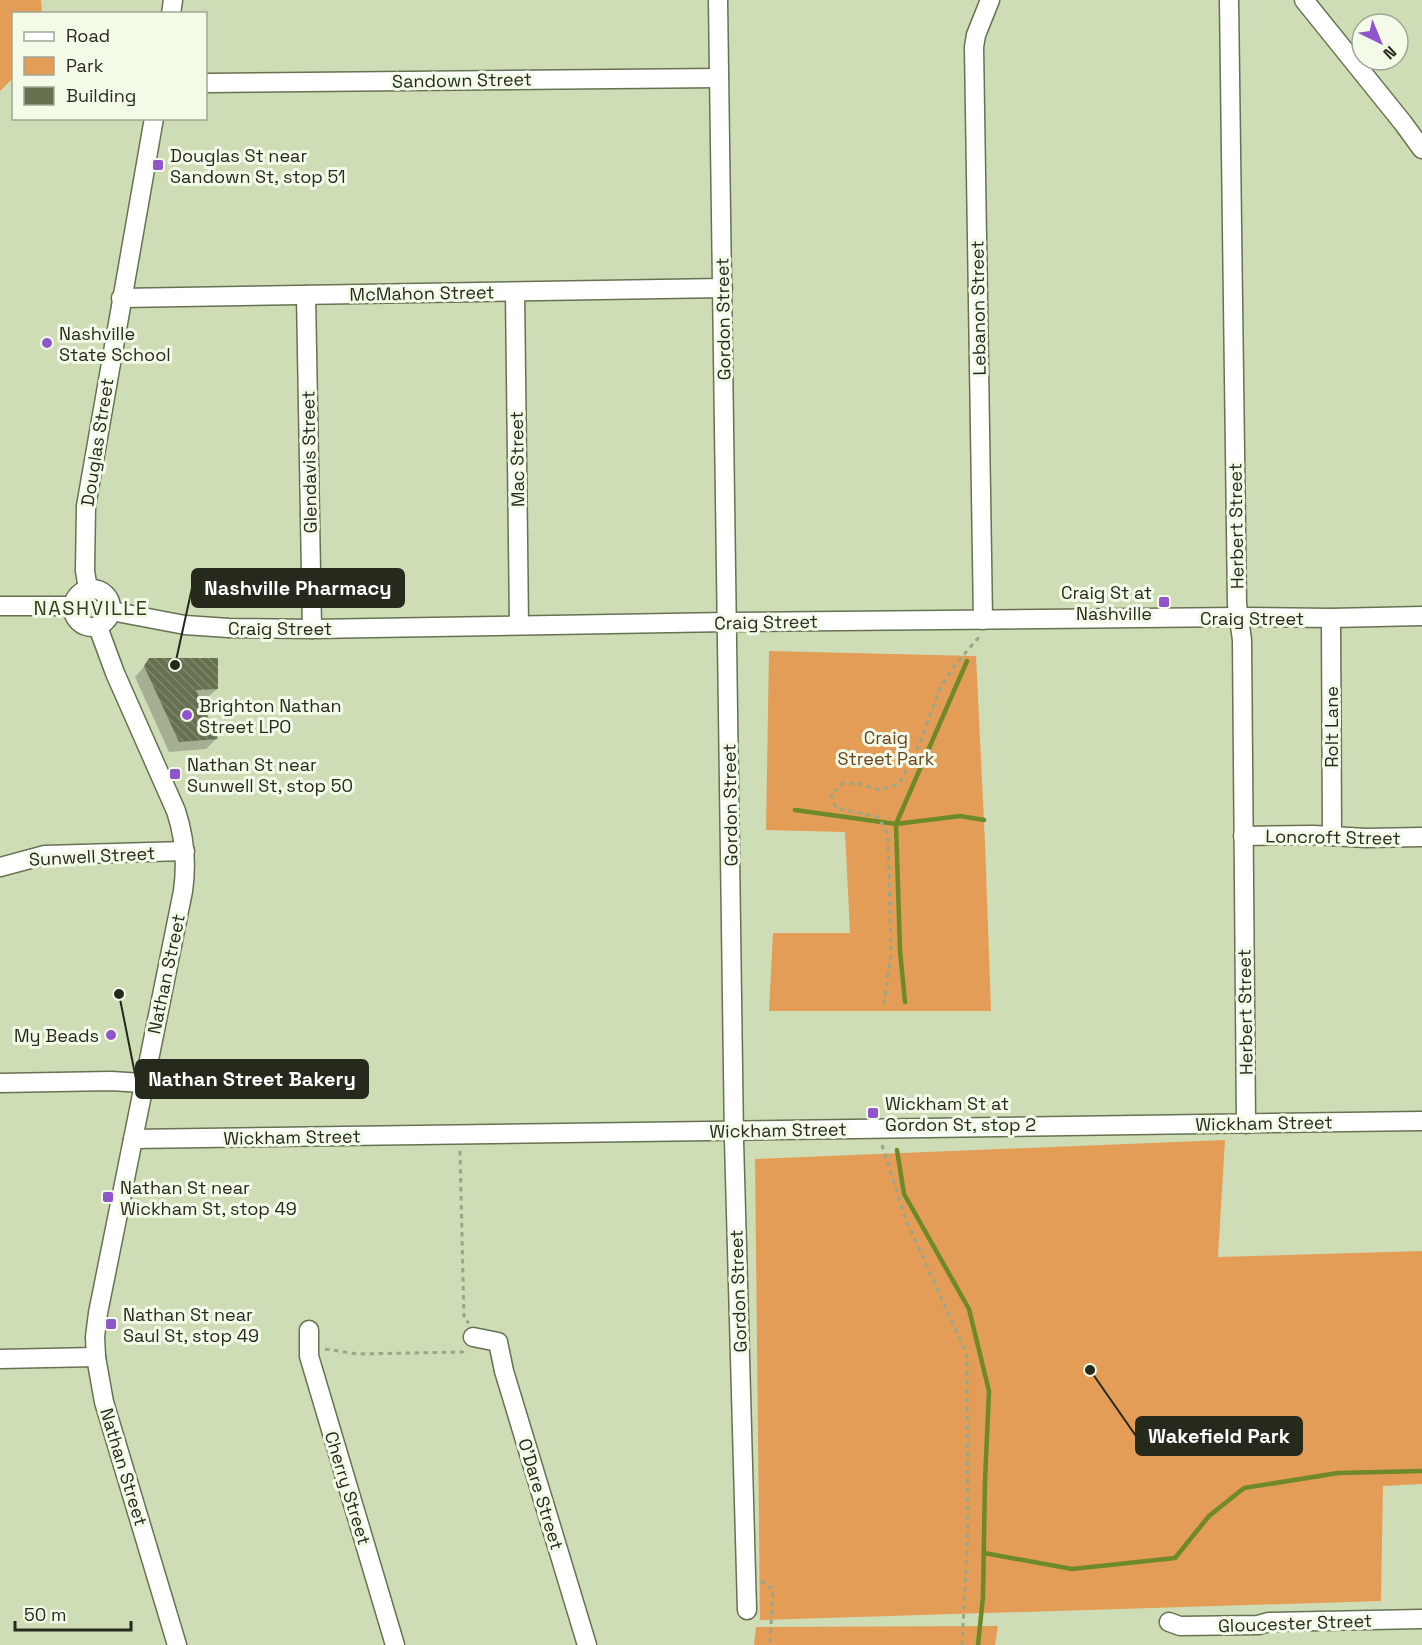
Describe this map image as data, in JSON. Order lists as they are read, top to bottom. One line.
{"streets":{"street":["Sandown Street","McMahon Street","Lebanon Street","Gordon Street","Douglas Street","Mac Street","Glendavis Street","Herbert Street","Craig Street","Rolt Lane","Loncroft Street","Sunwell Street","Nathan Street","Wickham Street","Cherry Street","O'Dare Street","Gloucester Street"]},"crossings":[["Sandown Street","Gordon Street"],["McMahon Street","Gordon Street"],["McMahon Street","Douglas Street"],["McMahon Street","Mac Street"],["McMahon Street","Glendavis Street"],["Lebanon Street","Craig Street"],["Gordon Street","Craig Street"],["Gordon Street","Wickham Street"],["Douglas Street","Craig Street"],["Douglas Street","Nathan Street"],["Mac Street","Craig Street"],["Glendavis Street","Craig Street"],["Herbert Street","Craig Street"],["Herbert Street","Loncroft Street"],["Herbert Street","Wickham Street"],["Craig Street","Rolt Lane"],["Craig Street","Nathan Street"],["Rolt Lane","Loncroft Street"],["Sunwell Street","Nathan Street"],["Nathan Street","Wickham Street"]],"districts":["NASHVILLE"],"parks":["Craig Street Park"],"places":{"transit":["Douglas St near Sandown St, stop 51","Craig St at Nashville","Nathan St near Sunwell St, stop 50","Wickham St at Gordon St, stop 2","Nathan St near Wickham St, stop 49","Nathan St near Saul St, stop 49"],"other":["Nashville State School","Nashville Pharmacy","Brighton Nathan Street LPO","Nathan Street Bakery","My Beads","Wakefield Park"]},"legend":["Road","Park","Building"],"scale_bar":"50 m","north":"bottom right"}
